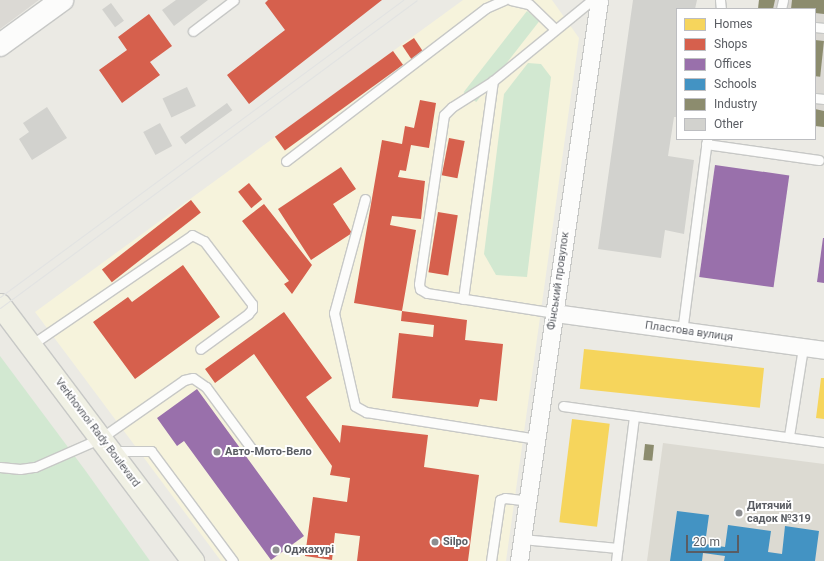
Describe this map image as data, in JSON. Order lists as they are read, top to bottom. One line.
{"streets":{"highway":["Verkhovnoi Rady Boulevard"],"street":["Фінський провулок","Пластова вулиця"]},"crossings":[["Фінський провулок","Пластова вулиця"]],"places":["Авто-Мото-Вело","Дитячий садок №319","Silpo","Оджахурі"],"legend":["Homes","Shops","Offices","Schools","Industry","Other"],"scale_bar":"20 m"}
